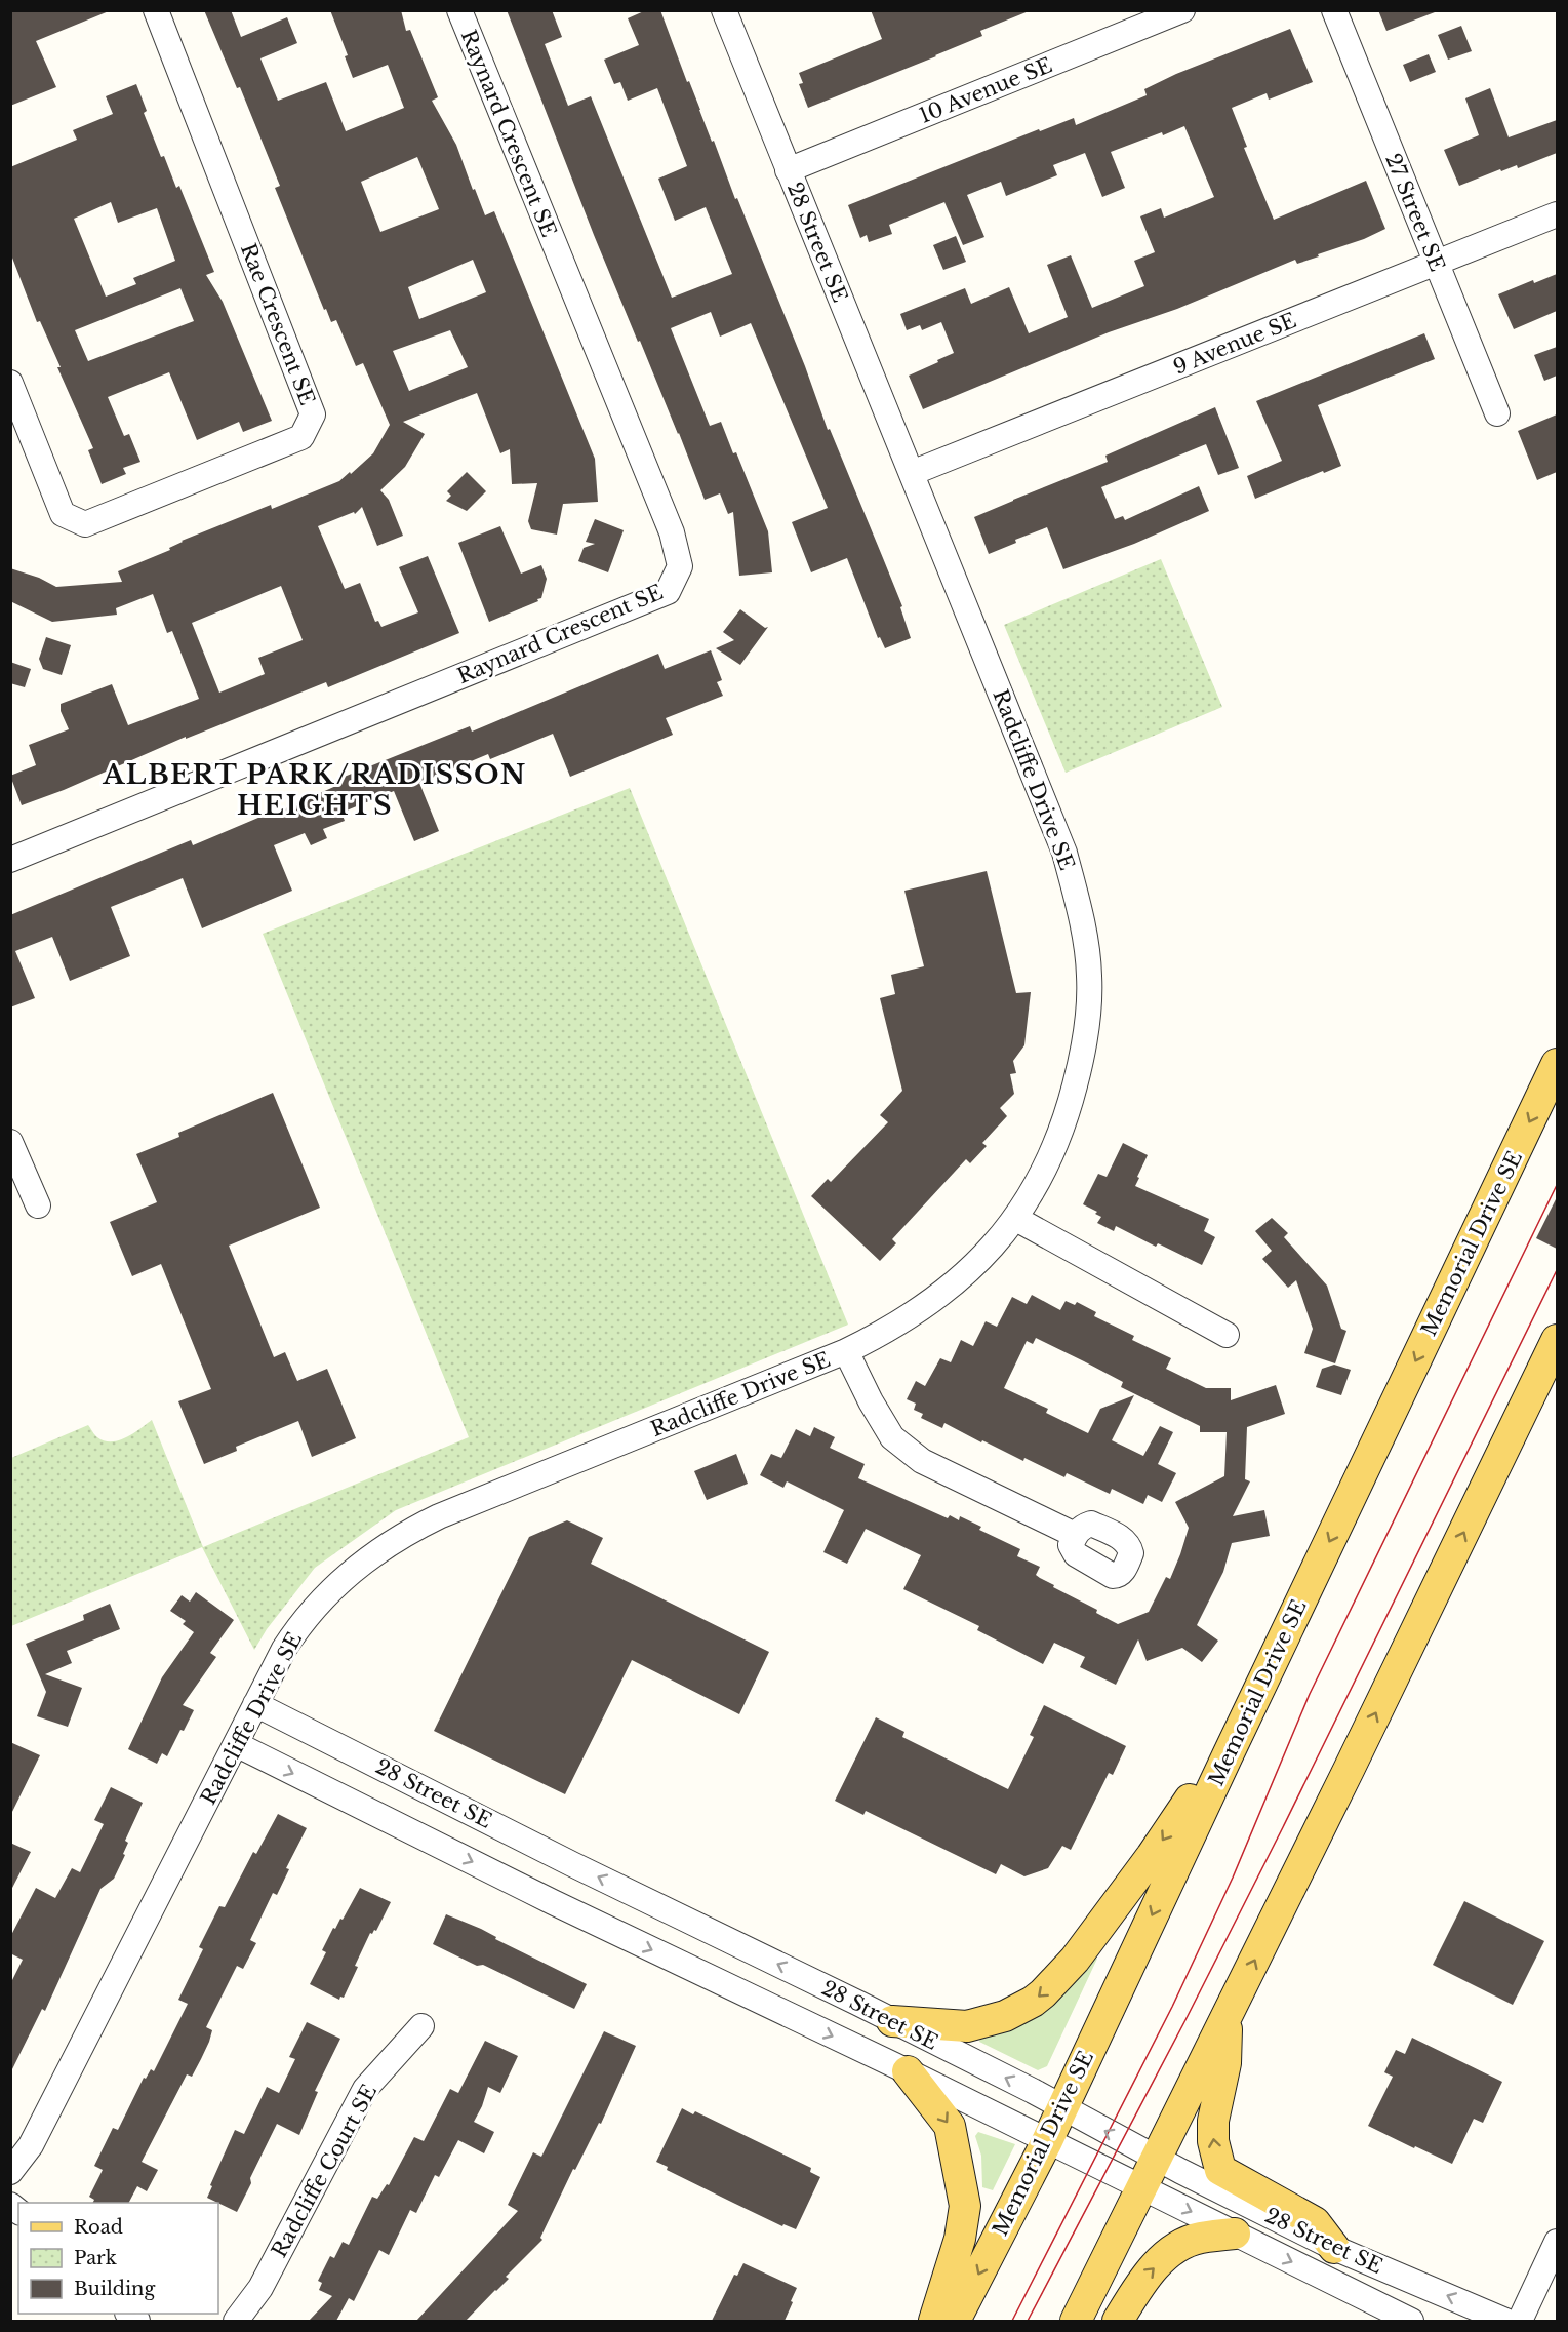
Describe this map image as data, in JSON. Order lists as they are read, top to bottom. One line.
{"streets":{"main road":["Memorial Drive SE"],"street":["10 Avenue SE","Raynard Crescent SE","27 Street SE","28 Street SE","Rae Crescent SE","9 Avenue SE","Radcliffe Drive SE","Radcliffe Court SE"]},"crossings":[["10 Avenue SE","28 Street SE"],["27 Street SE","9 Avenue SE"],["28 Street SE","9 Avenue SE"],["28 Street SE","Radcliffe Drive SE"],["28 Street SE","Memorial Drive SE"],["9 Avenue SE","Radcliffe Drive SE"]],"districts":["ALBERT PARK/RADISSON HEIGHTS"],"legend":["Road","Park","Building"]}
